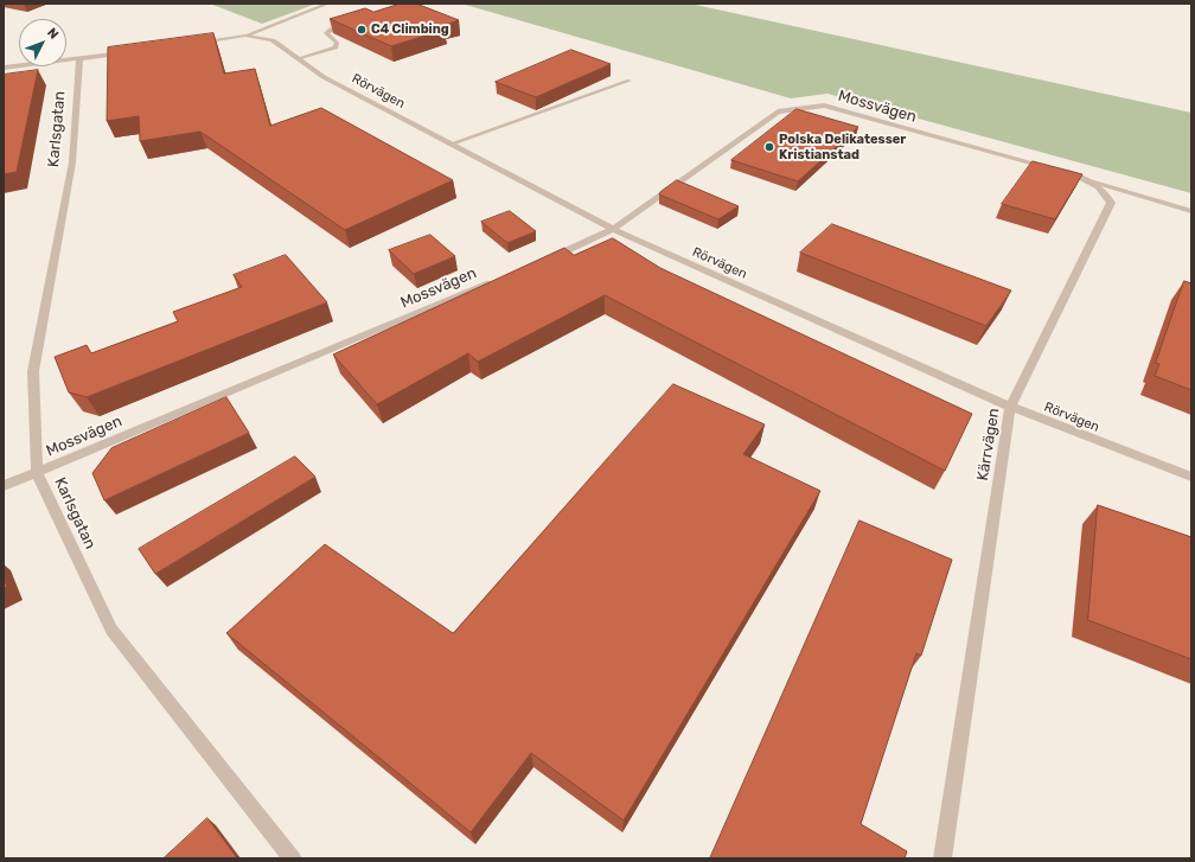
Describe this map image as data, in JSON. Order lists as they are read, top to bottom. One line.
{"streets":{"street":["Rörvägen","Mossvägen","Karlsgatan","Kärrvägen"]},"crossings":[["Rörvägen","Mossvägen"],["Rörvägen","Kärrvägen"],["Mossvägen","Karlsgatan"],["Mossvägen","Kärrvägen"]],"places":["C4 Climbing","Polska Delikatesser Kristianstad"],"north":"top right"}
